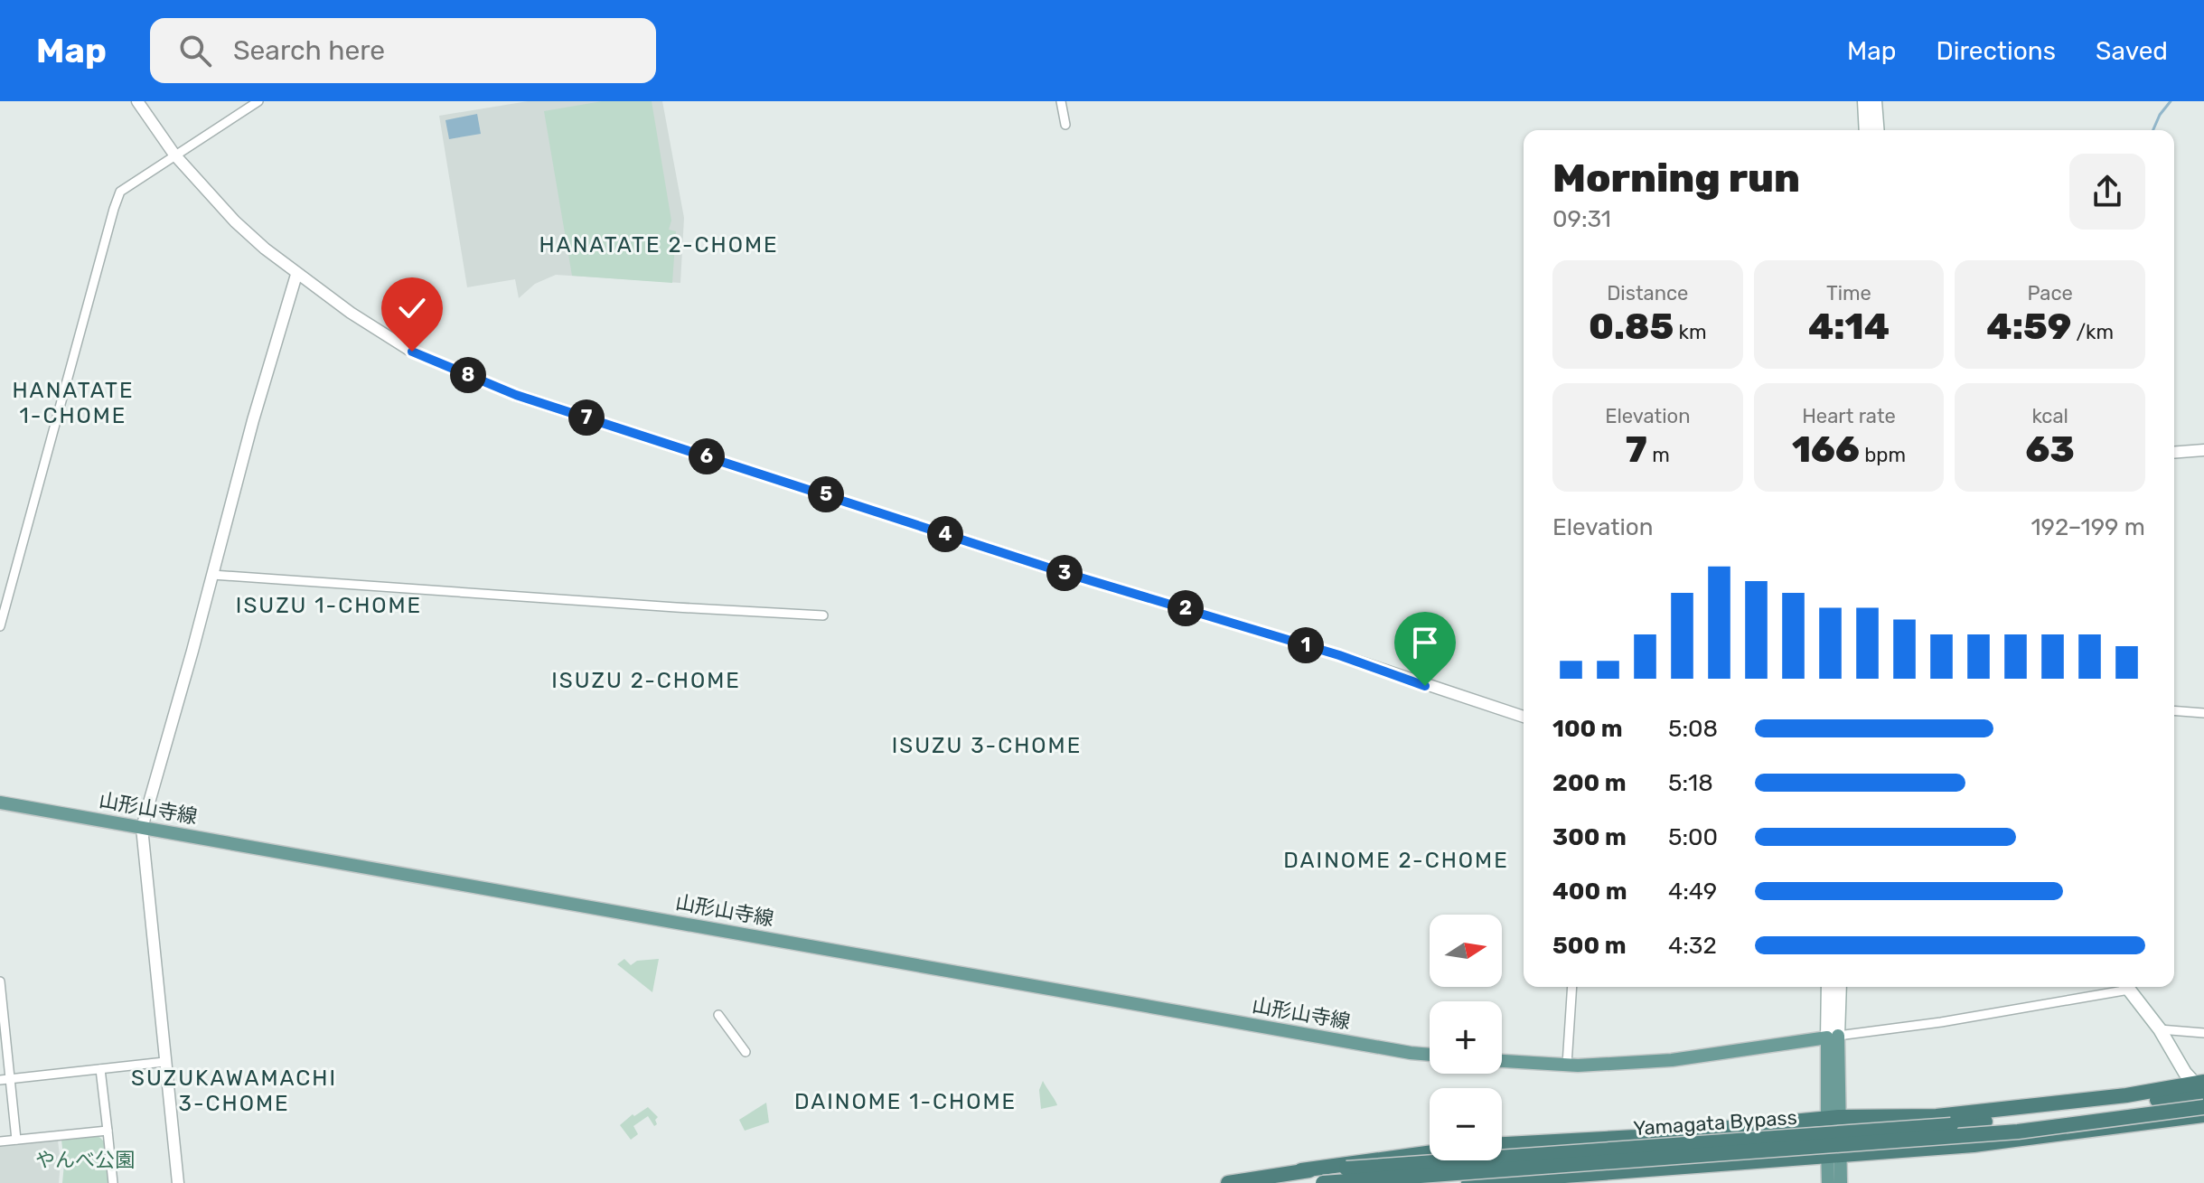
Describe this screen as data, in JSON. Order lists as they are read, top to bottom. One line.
{"streets":{"highway":["Yamagata Bypass"],"main road":["山形山寺線"]},"districts":["HANATATE 2-CHOME","HANATATE 1-CHOME","ISUZU 1-CHOME","ISUZU 2-CHOME","ISUZU 3-CHOME","DAINOME 2-CHOME","SUZUKAWAMACHI 3-CHOME","DAINOME 1-CHOME"],"parks":["やんべ公園"],"north":"right","page":{"header":"Map","search":"Search here","nav":["Map","Directions","Saved"],"heading":["Morning run","09:31"],"stats":[["Distance","0.85 km"],["Time","4:14"],["Pace","4:59 /km"],["Elevation","7 m"],["Heart rate","166 bpm"],["kcal","63"]],"pins":["8","7","6","5","4","3","2","1"],"chart":["Elevation","192–199 m"],"list":[{"name":"100 m","note":"5:08"},{"name":"200 m","note":"5:18"},{"name":"300 m","note":"5:00"},{"name":"400 m","note":"4:49"},{"name":"500 m","note":"4:32"}],"map_buttons":["+","−"]}}
